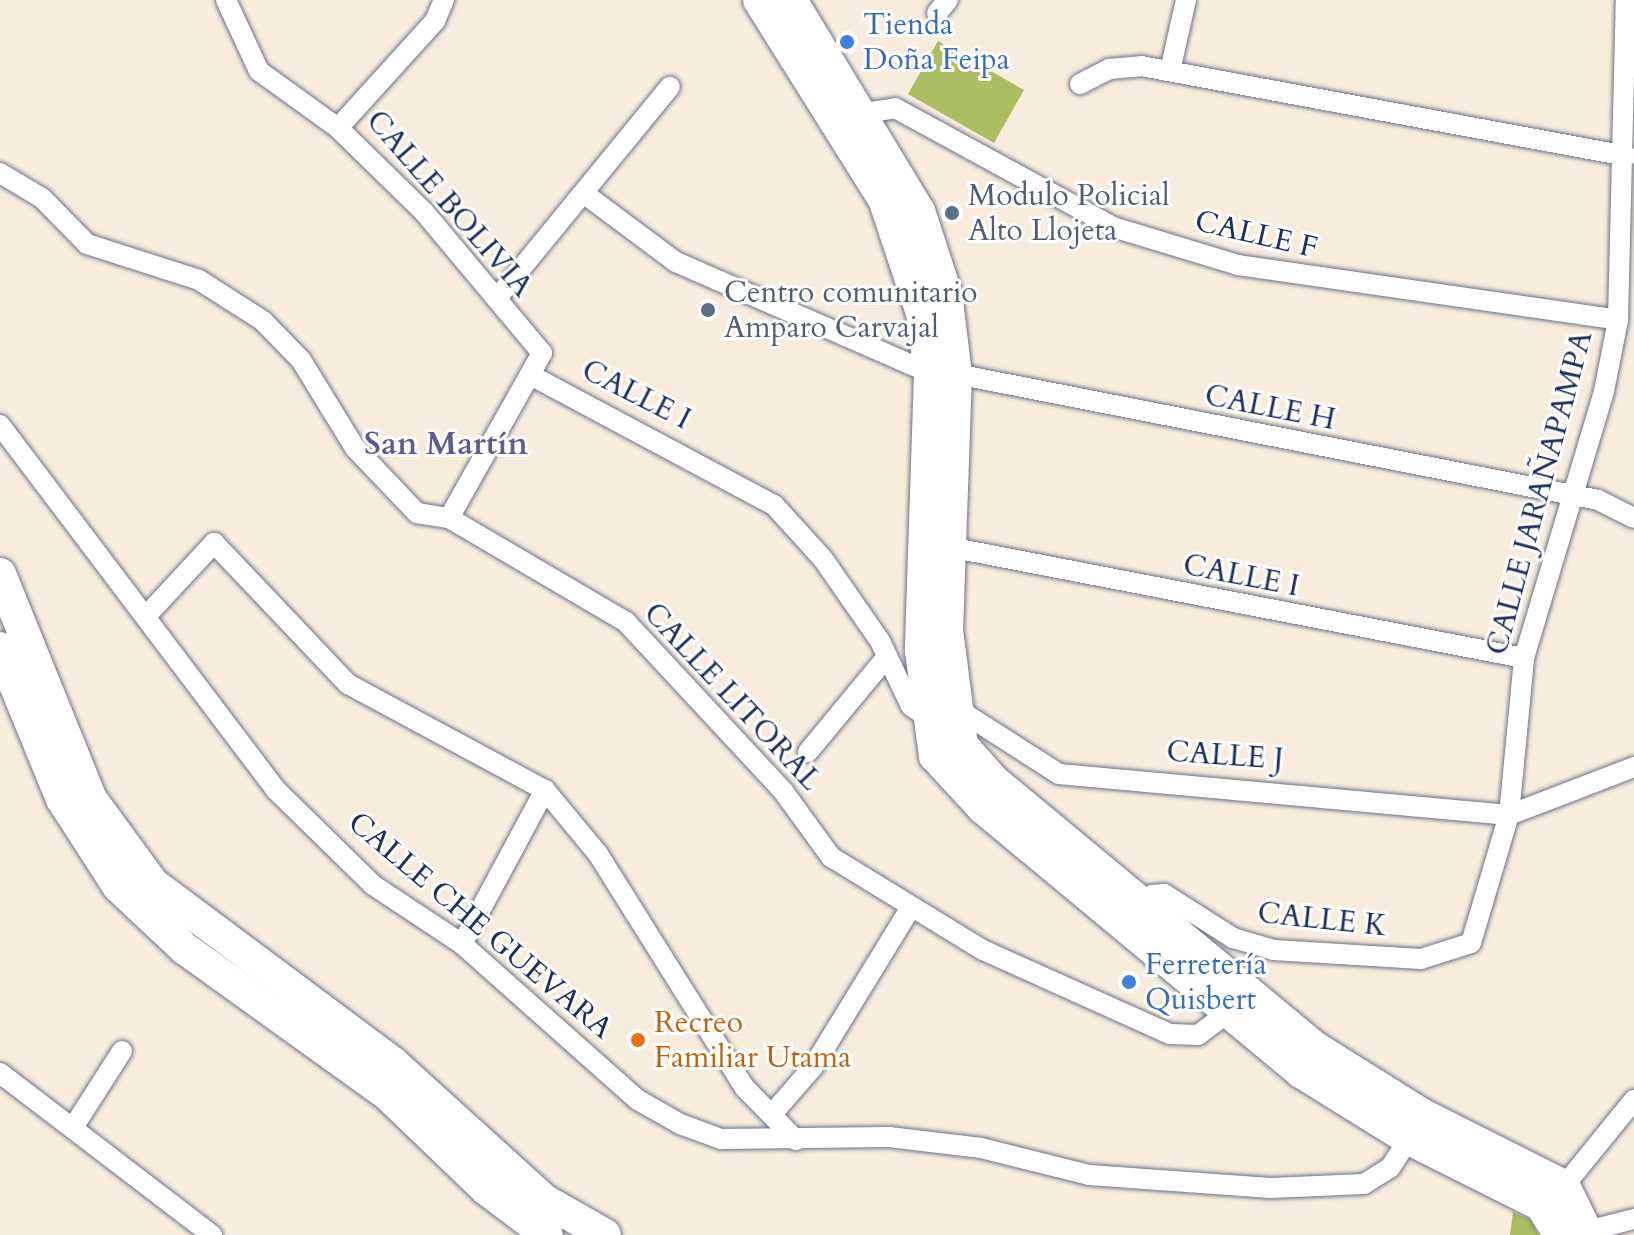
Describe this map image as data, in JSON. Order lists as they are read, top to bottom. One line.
{"streets":{"street":["CALLE BOLIVIA","CALLE F","CALLE I","CALLE H","CALLE JARAÑAPAMPA","CALLE LITORAL","CALLE J","CALLE K","CALLE CHE GUEVARA"]},"crossings":[["CALLE BOLIVIA","CALLE I"],["CALLE F","CALLE JARAÑAPAMPA"],["CALLE I","CALLE JARAÑAPAMPA"],["CALLE I","CALLE J"],["CALLE H","CALLE JARAÑAPAMPA"],["CALLE JARAÑAPAMPA","CALLE J"],["CALLE JARAÑAPAMPA","CALLE K"]],"districts":["San Martín"],"places":["Tienda Doña Feipa","Modulo Policial Alto Llojeta","Centro comunitario Amparo Carvajal","Ferretería Quisbert","Recreo Familiar Utama"]}
